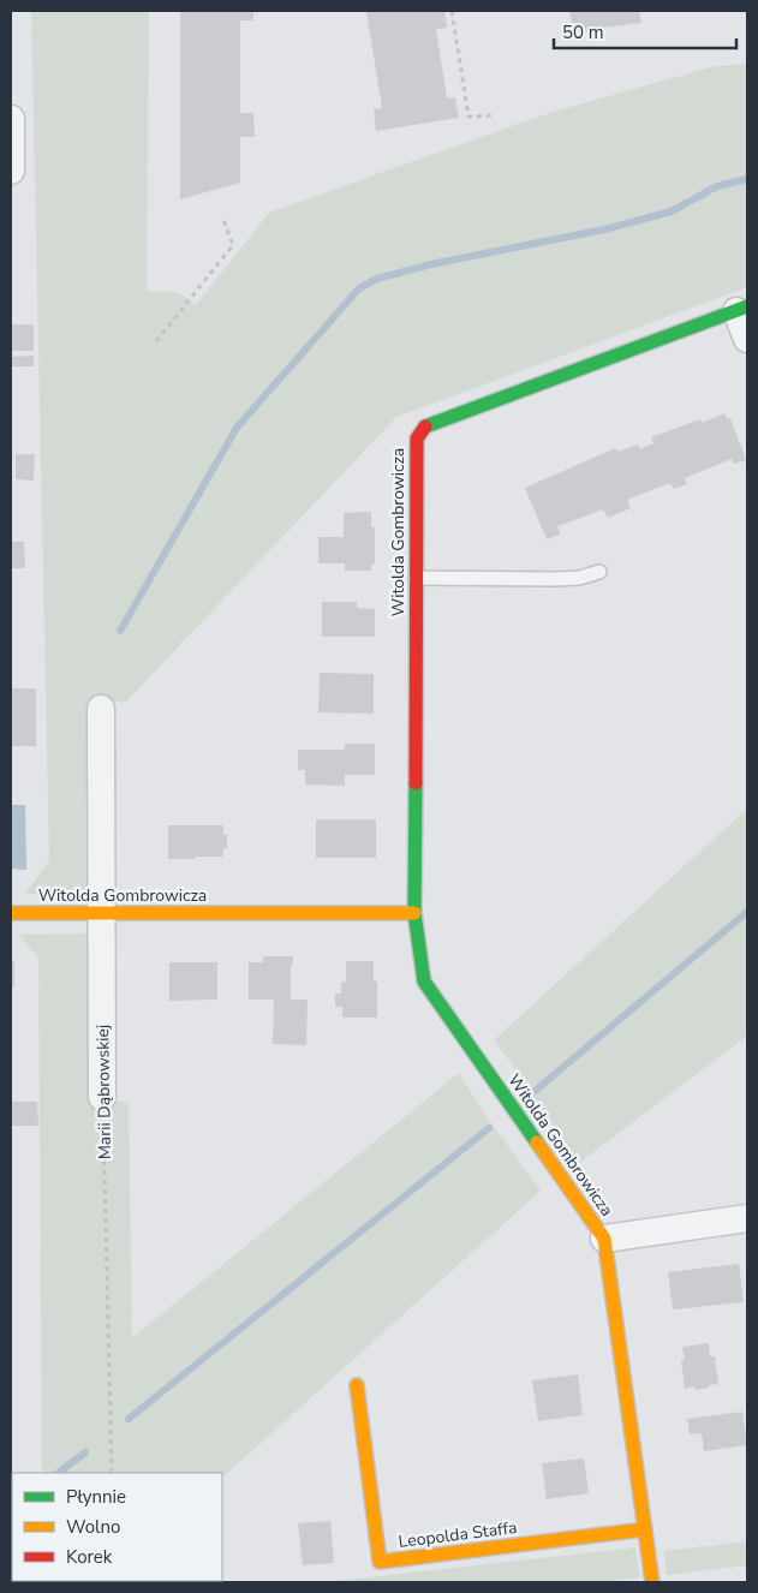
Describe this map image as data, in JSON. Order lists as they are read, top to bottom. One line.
{"streets":{"street":["Witolda Gombrowicza","Marii Dąbrowskiej","Leopolda Staffa"]},"crossings":[["Witolda Gombrowicza","Marii Dąbrowskiej"]],"legend":["Płynnie","Wolno","Korek"],"scale_bar":"50 m"}
